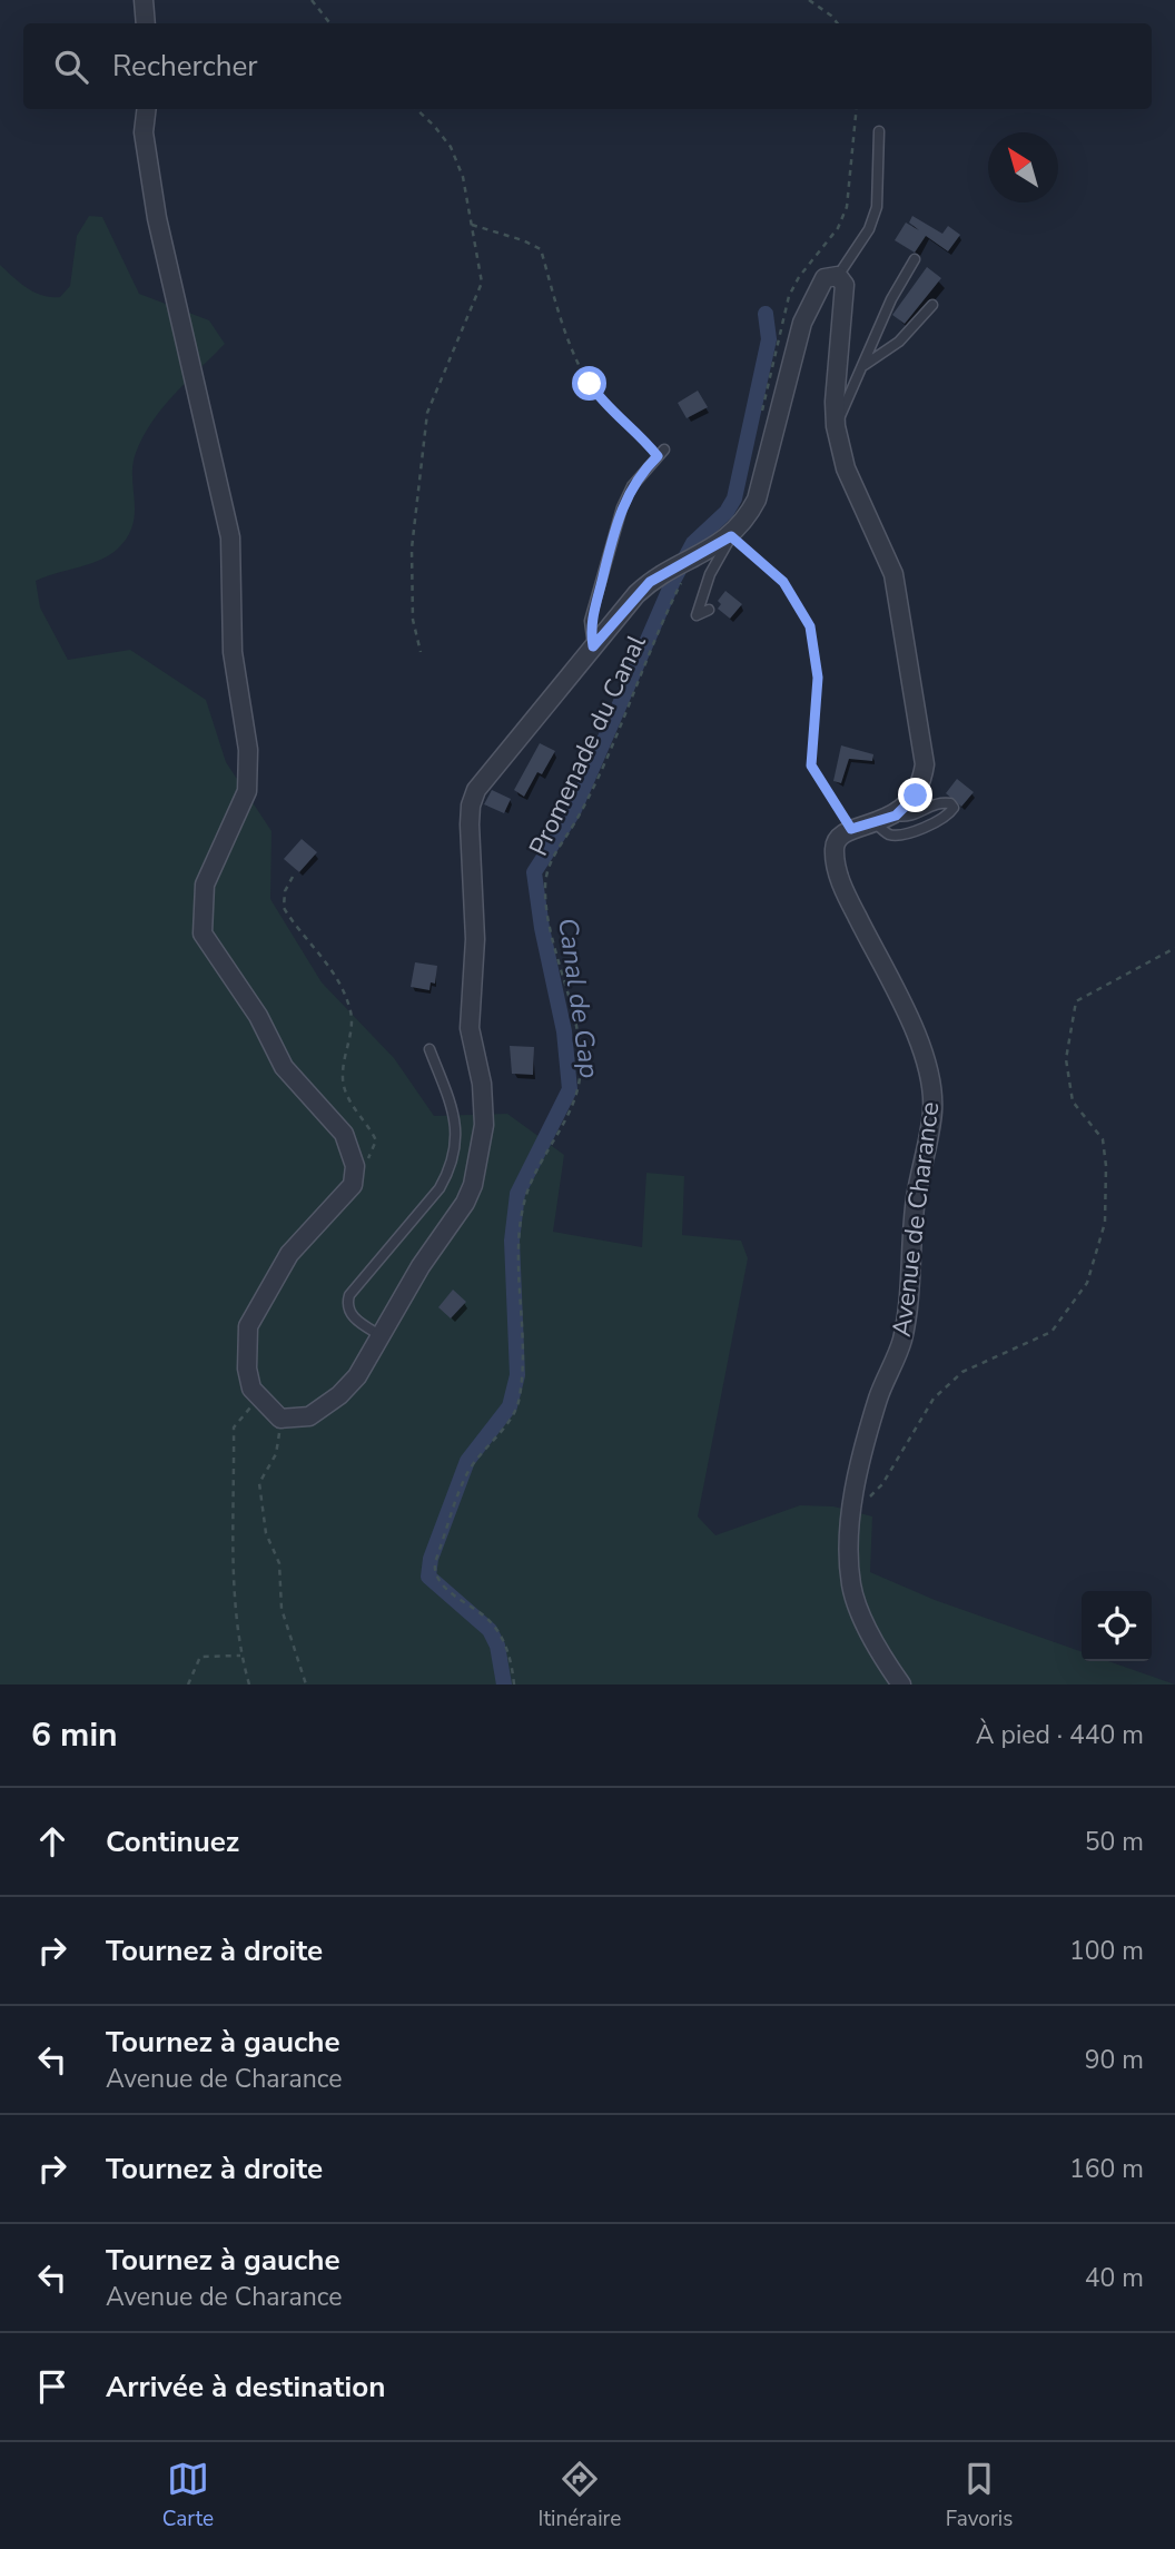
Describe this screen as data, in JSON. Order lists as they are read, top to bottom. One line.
{"streets":{"street":["Avenue de Charance"],"path":["Promenade du Canal"]},"water":["Canal de Gap"],"north":"top left","page":{"search":"Rechercher","heading":["6 min","À pied · 440 m"],"list":[["Continuez","50 m"],["Tournez à droite","100 m"],["Tournez à gauche","Avenue de Charance","90 m"],["Tournez à droite","160 m"],["Tournez à gauche","Avenue de Charance","40 m"],"Arrivée à destination"],"nav":["Carte","Itinéraire","Favoris"]}}
